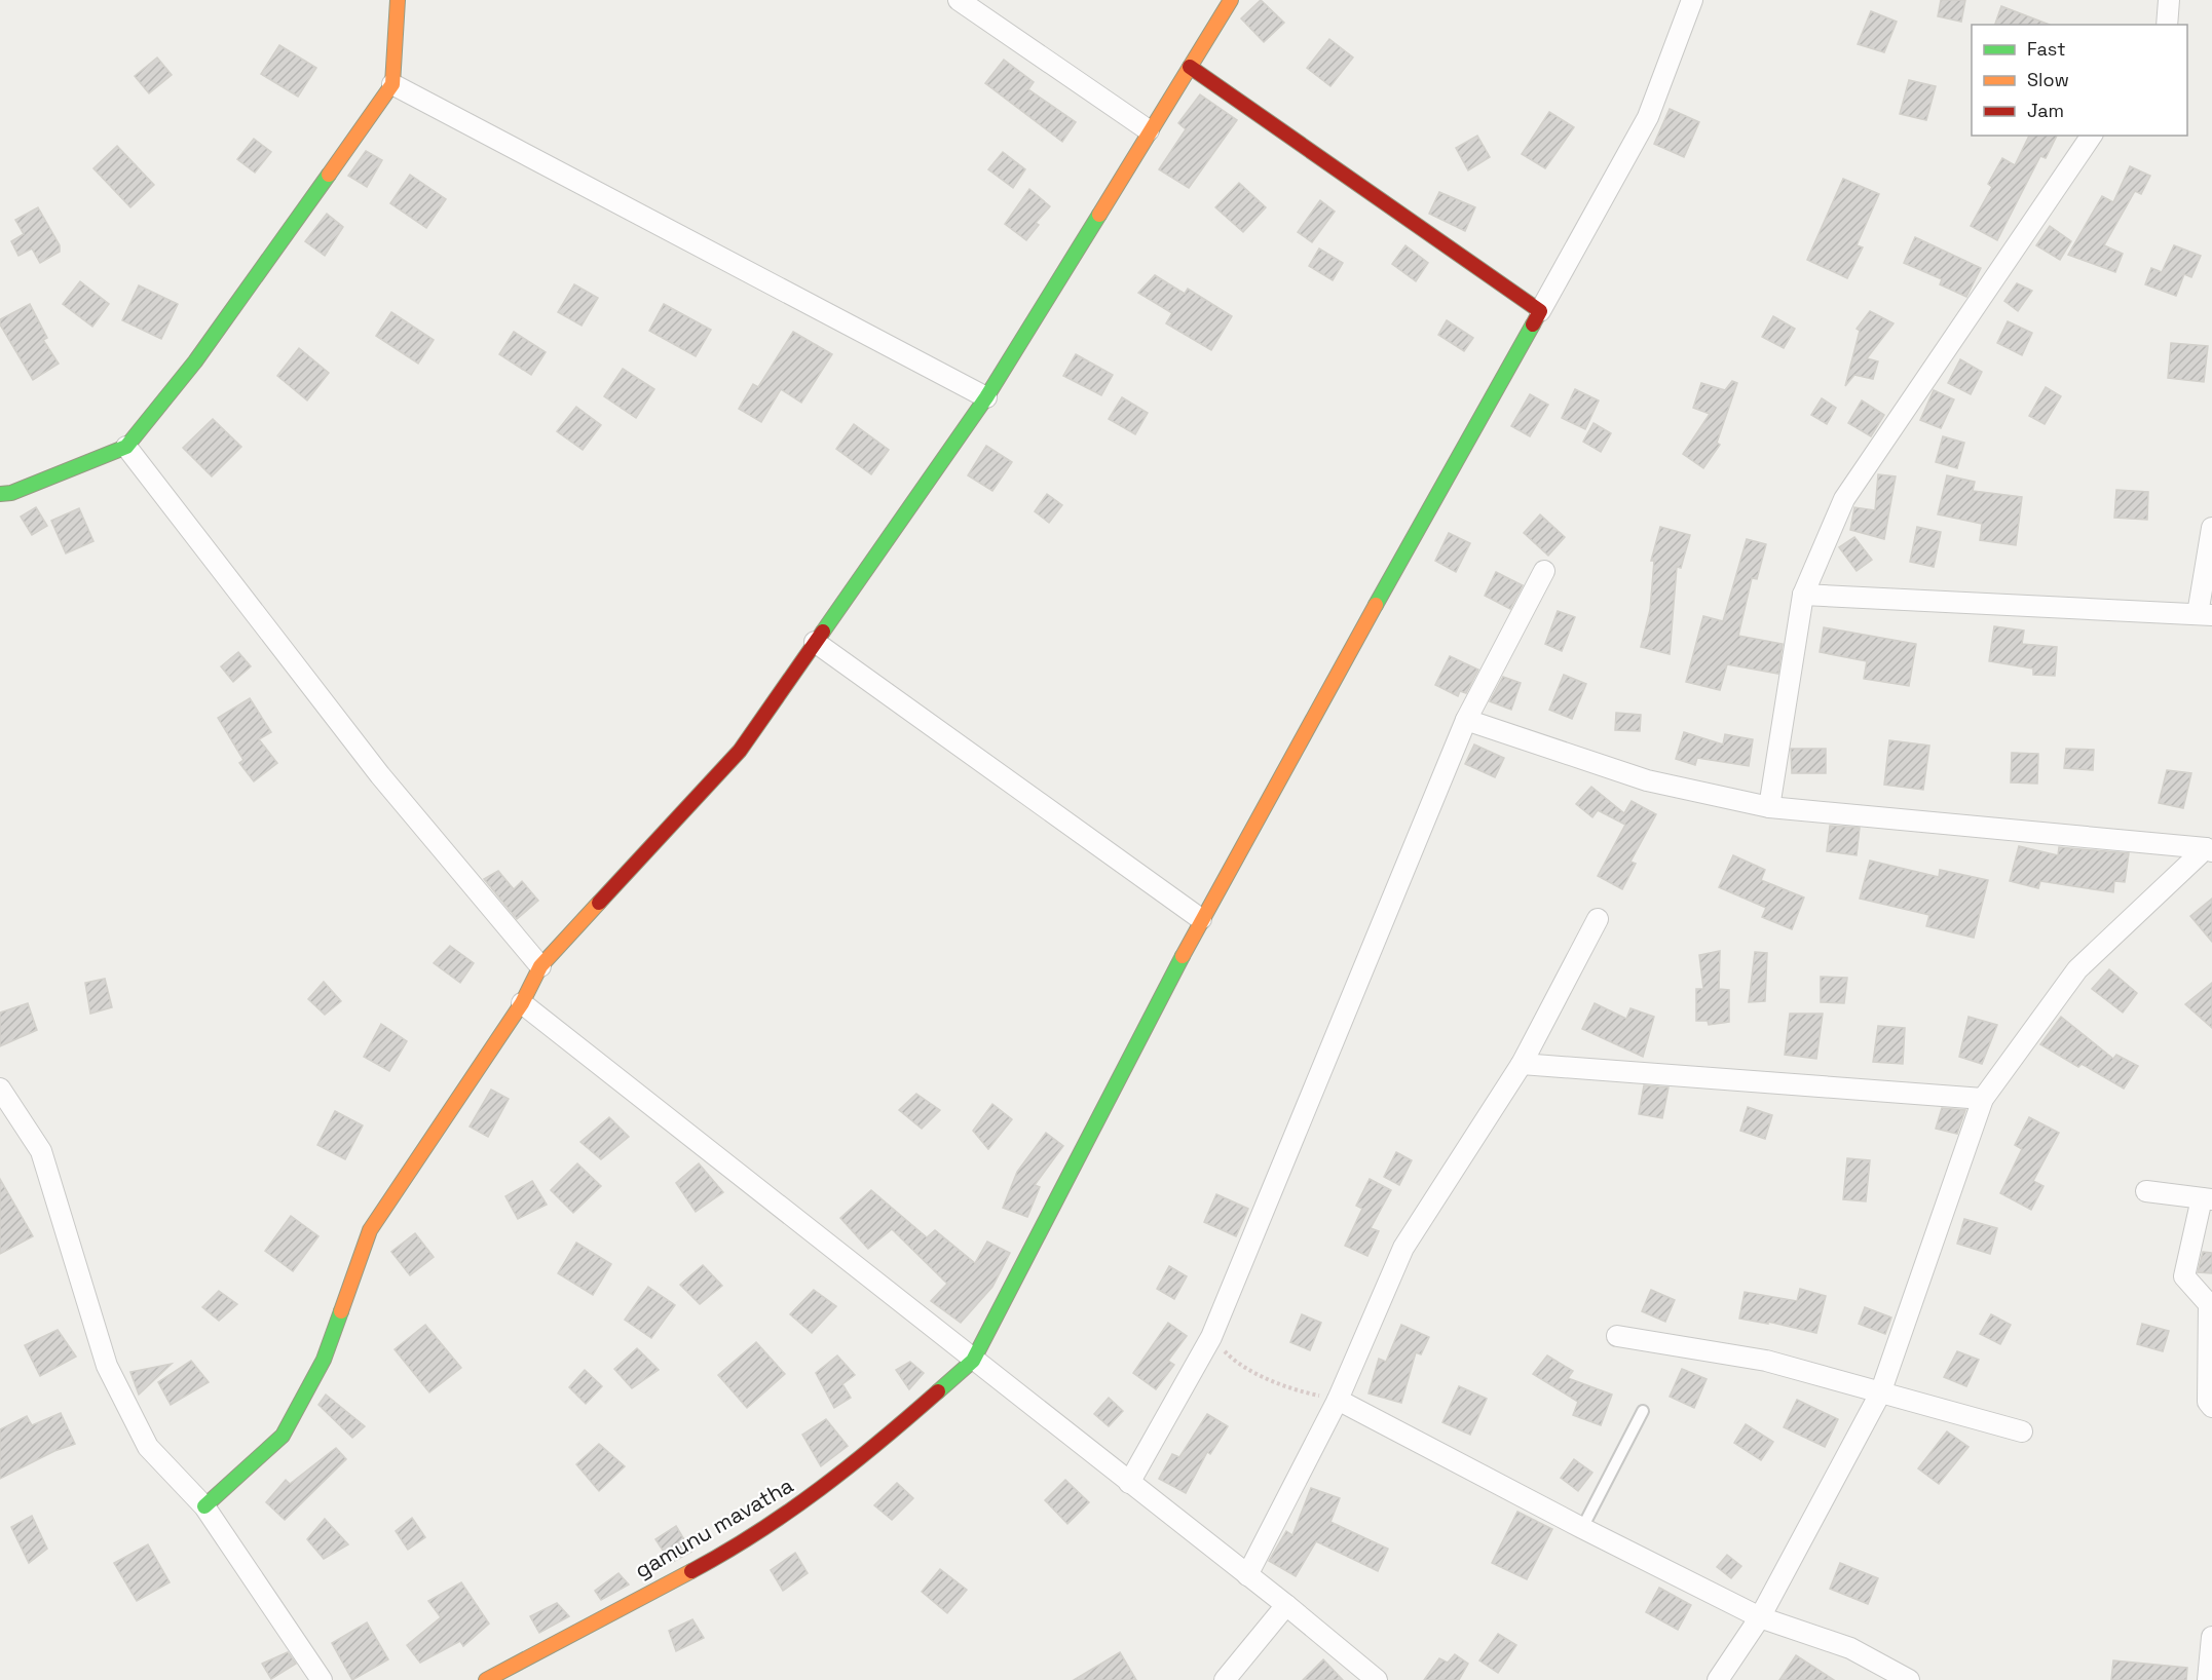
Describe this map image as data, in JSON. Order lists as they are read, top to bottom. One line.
{"streets":{"street":["gamunu mavatha"]},"legend":["Fast","Slow","Jam"]}
